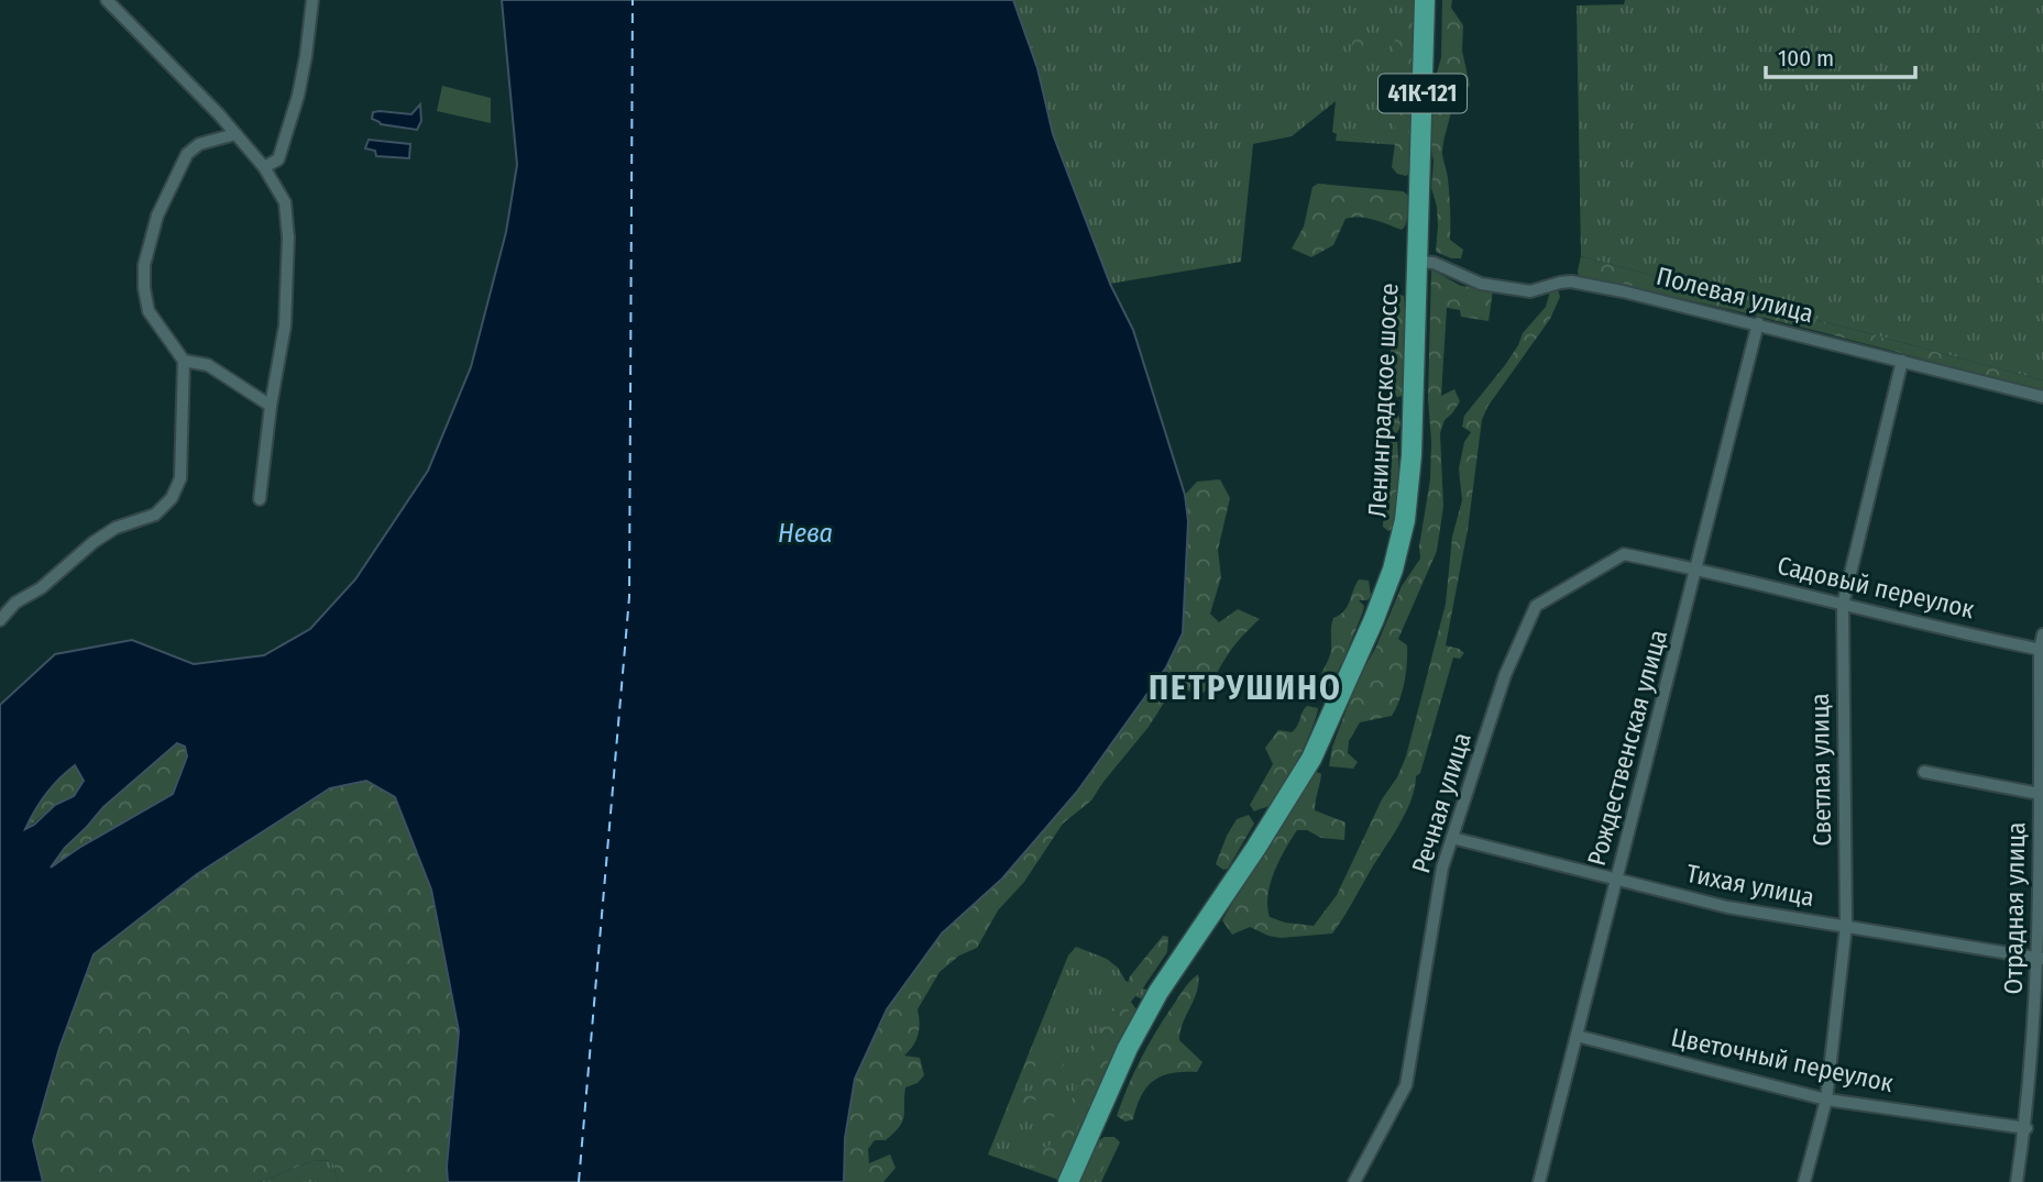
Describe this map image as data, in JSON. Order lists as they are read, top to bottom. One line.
{"streets":{"main road":["41К-121","Ленинградское шоссе"],"street":["Полевая улица","Садовый переулок","Рождественская улица","Светлая улица","Речная улица","Тихая улица","Отрадная улица","Цветочный переулок"]},"crossings":[["Полевая улица","Ленинградское шоссе"],["Полевая улица","Рождественская улица"],["Полевая улица","Светлая улица"],["Садовый переулок","Рождественская улица"],["Садовый переулок","Светлая улица"],["Садовый переулок","Речная улица"],["Садовый переулок","Отрадная улица"],["Рождественская улица","Речная улица"],["Рождественская улица","Тихая улица"],["Рождественская улица","Цветочный переулок"],["Светлая улица","Тихая улица"],["Светлая улица","Цветочный переулок"],["Речная улица","Тихая улица"],["Тихая улица","Отрадная улица"],["Отрадная улица","Цветочный переулок"]],"districts":["ПЕТРУШИНО"],"water":["Нева"],"scale_bar":"100 m"}
